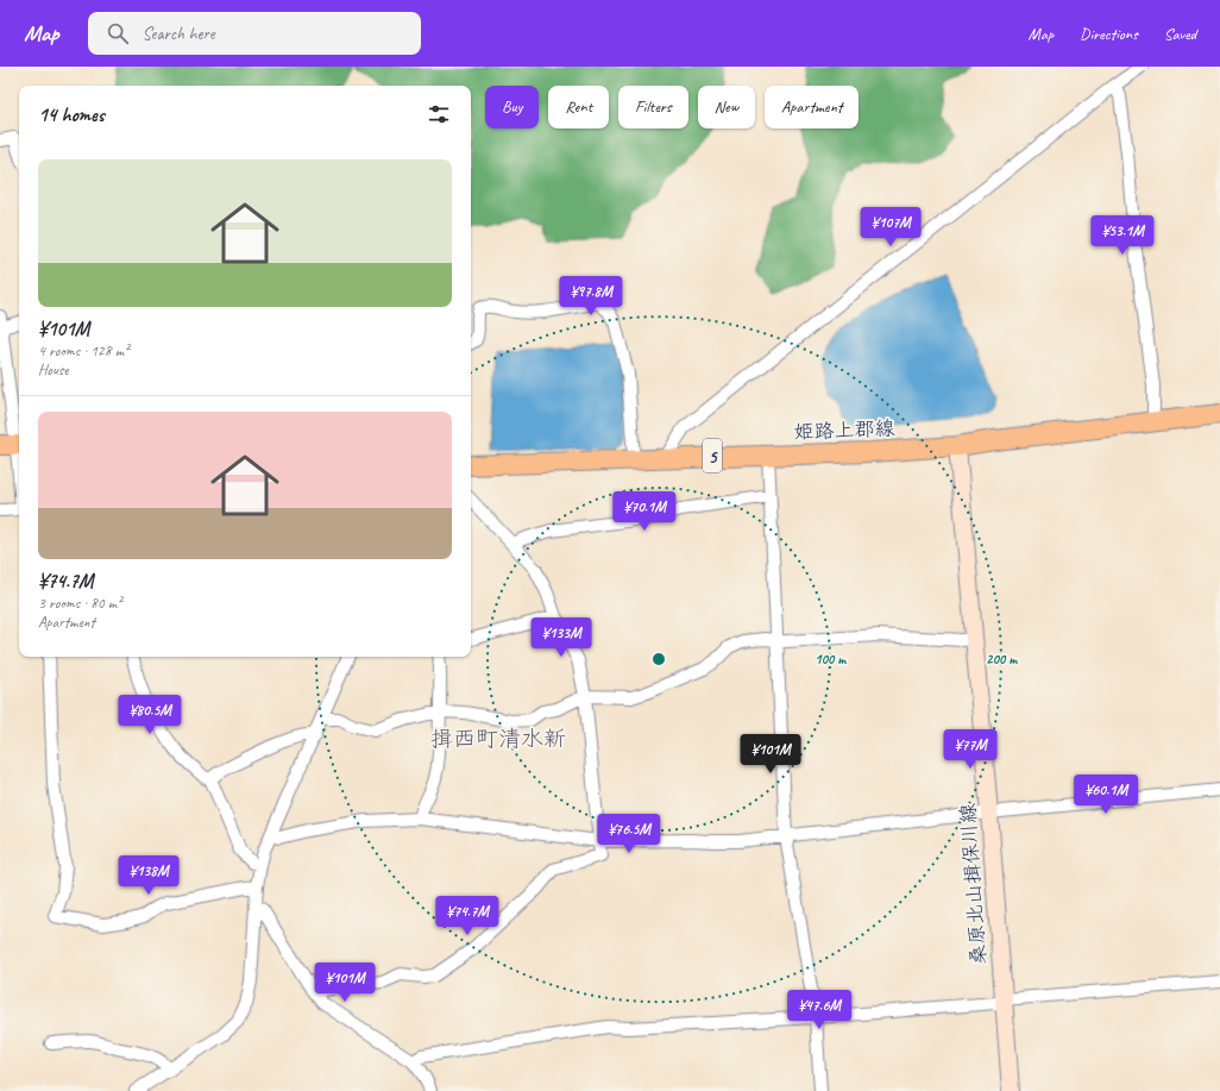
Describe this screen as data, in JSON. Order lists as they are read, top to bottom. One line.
{"streets":{"main road":["姫路上郡線","5","桑原北山揖保川線"]},"crossings":[["姫路上郡線","桑原北山揖保川線"]],"districts":["揖西町清水新"],"page":{"header":"Map","search":"Search here","nav":["Map","Directions","Saved"],"chip":["Buy","Rent","Filters","New","Apartment"],"heading":"14 homes","list":[{"name":"¥101M","note":"4 rooms · 128 m² · House"},{"name":"¥74.7M","note":"3 rooms · 80 m² · Apartment"}],"price":["¥107M","¥53.1M","¥97.8M","¥70.1M","¥133M","¥80.5M","¥77M","¥101M","¥60.1M","¥76.5M","¥138M","¥74.7M","¥101M","¥47.6M"]},"rings":["100 m","200 m"]}
